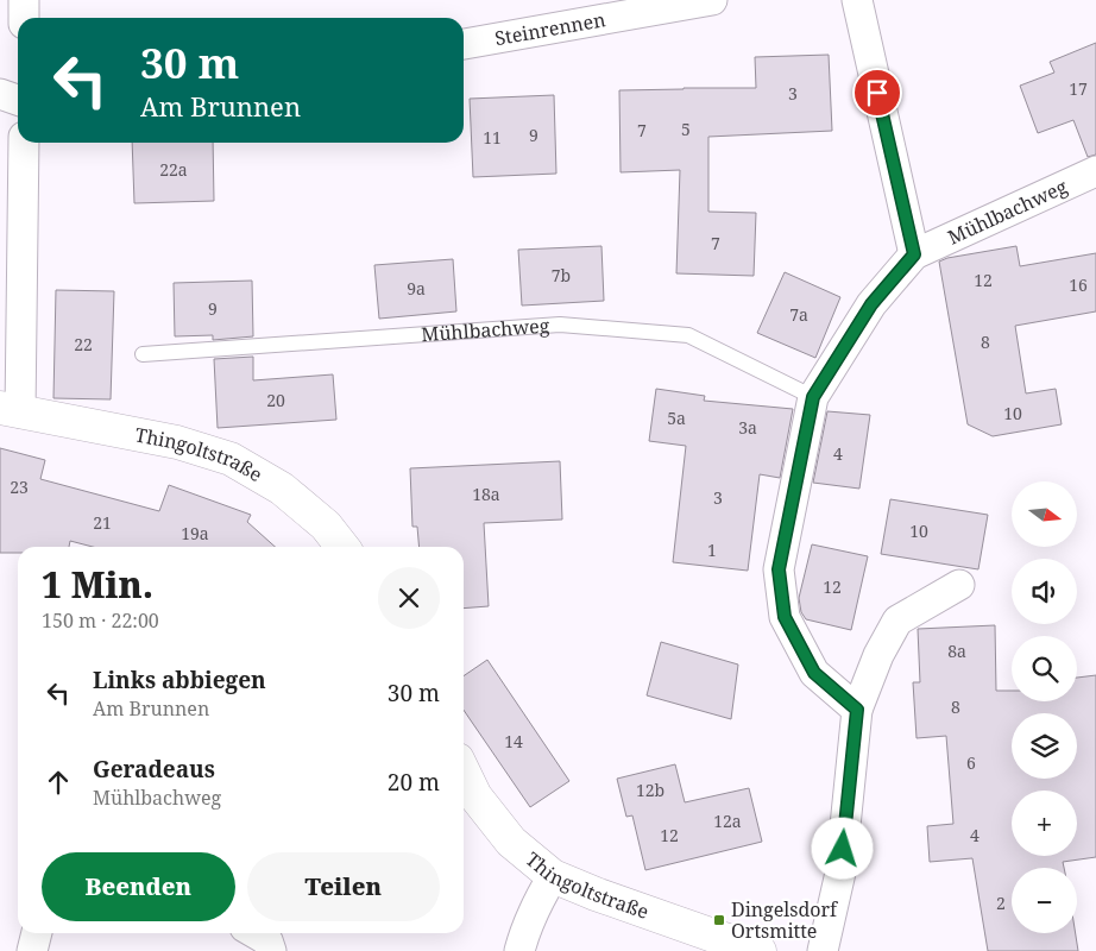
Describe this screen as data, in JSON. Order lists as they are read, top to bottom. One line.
{"streets":{"main road":["Thingoltstraße"],"street":["Steinrennen","Mühlbachweg"]},"places":{"transit":["Dingelsdorf Ortsmitte"]},"house_numbers":["17","3","5","7","9","11","22a","7","7b","12","16","9a","9","7a","8","22","20","10","5a","3a","4","23","18a","3","21","10","19a","1","12","8a","8","14","6","12b","12a","12","4","2"],"north":"right","page":{"turn":["30 m","Am Brunnen"],"map_buttons":["+","−"],"heading":["1 Min.","150 m · 22:00"],"list":[{"name":"Links abbiegen","note":"Am Brunnen","value":"30 m"},{"name":"Geradeaus","note":"Mühlbachweg","value":"20 m"}],"buttons":["Beenden","Teilen"]}}
